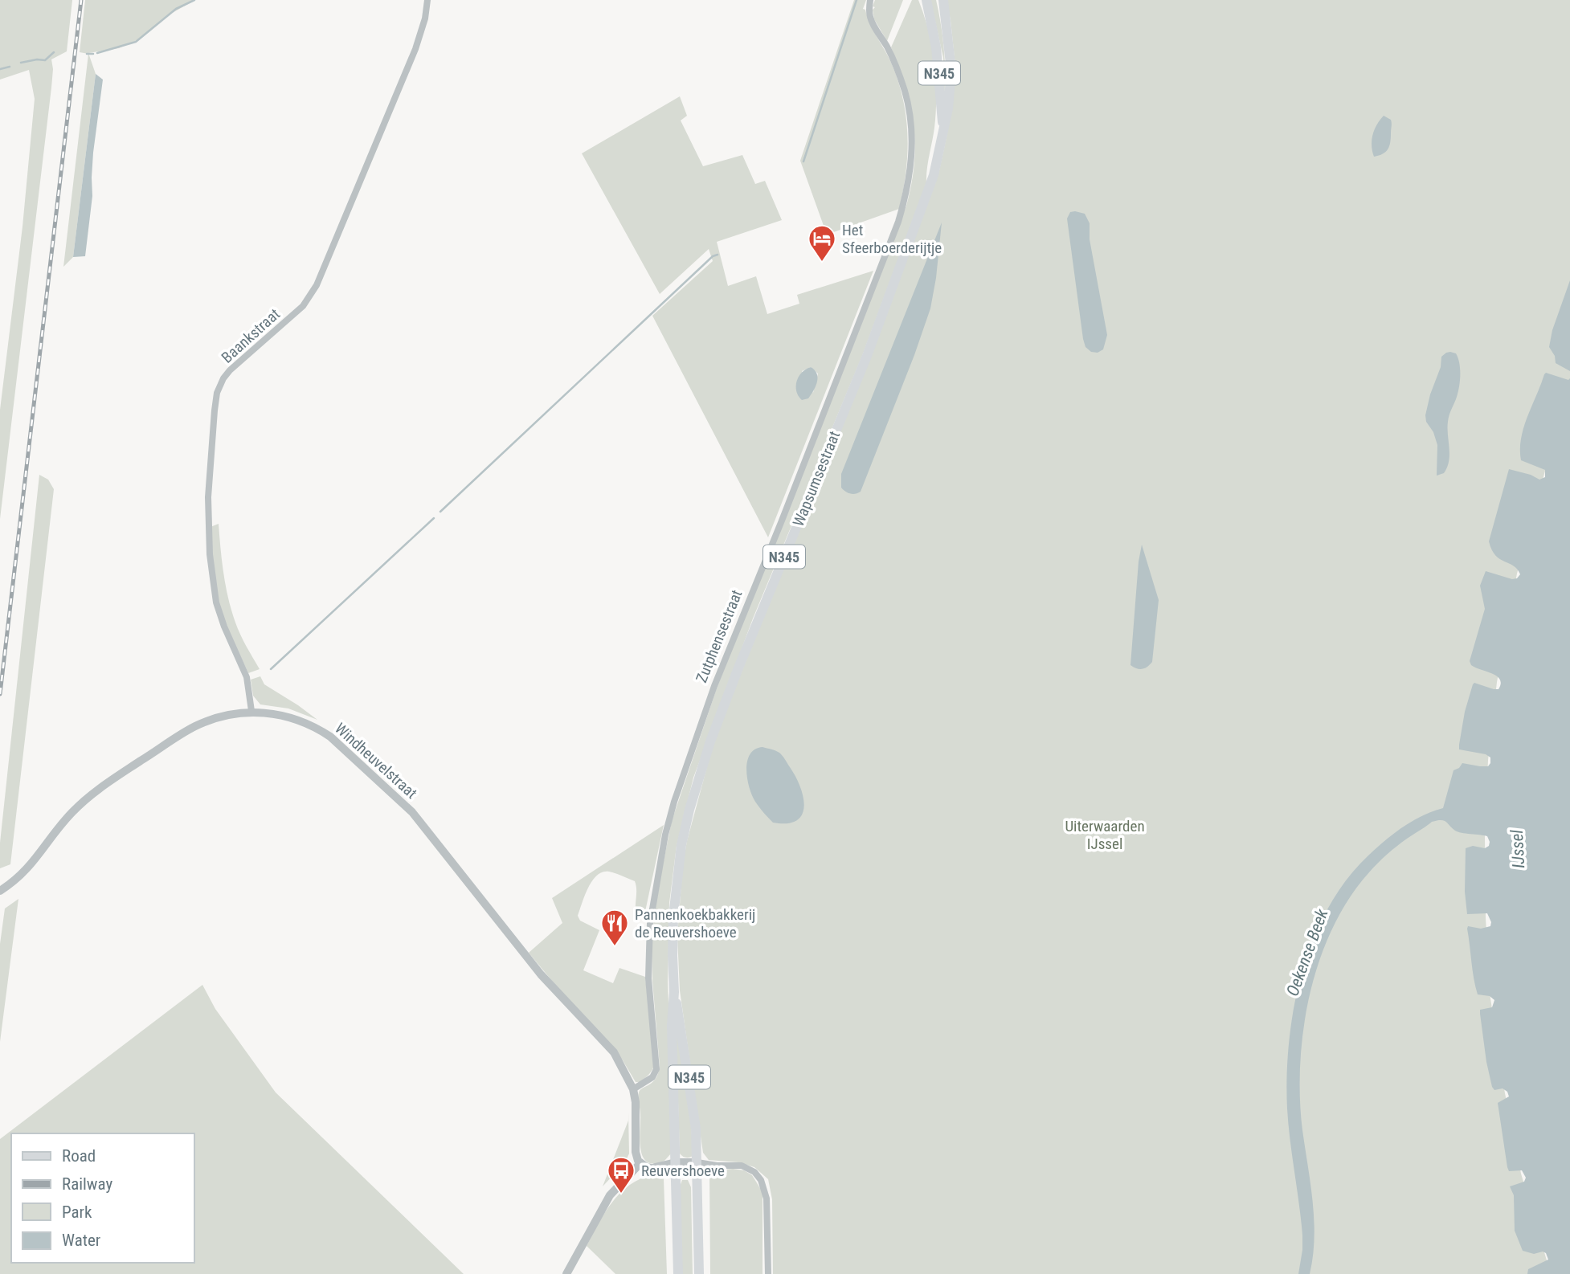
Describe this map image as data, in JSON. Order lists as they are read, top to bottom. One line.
{"streets":{"main road":["N345","Wapsumsestraat"],"street":["Baankstraat","Zutphensestraat","Windheuvelstraat"]},"crossings":[["Baankstraat","Windheuvelstraat"],["Zutphensestraat","Windheuvelstraat"]],"water":["IJssel","Oekense Beek"],"parks":["Uiterwaarden IJssel"],"places":{"hotel":["Het Sfeerboerderijtje"],"restaurant":["Pannenkoekbakkerij de Reuvershoeve"],"bus stop":["Reuvershoeve"]},"legend":["Road","Railway","Park","Water"]}
